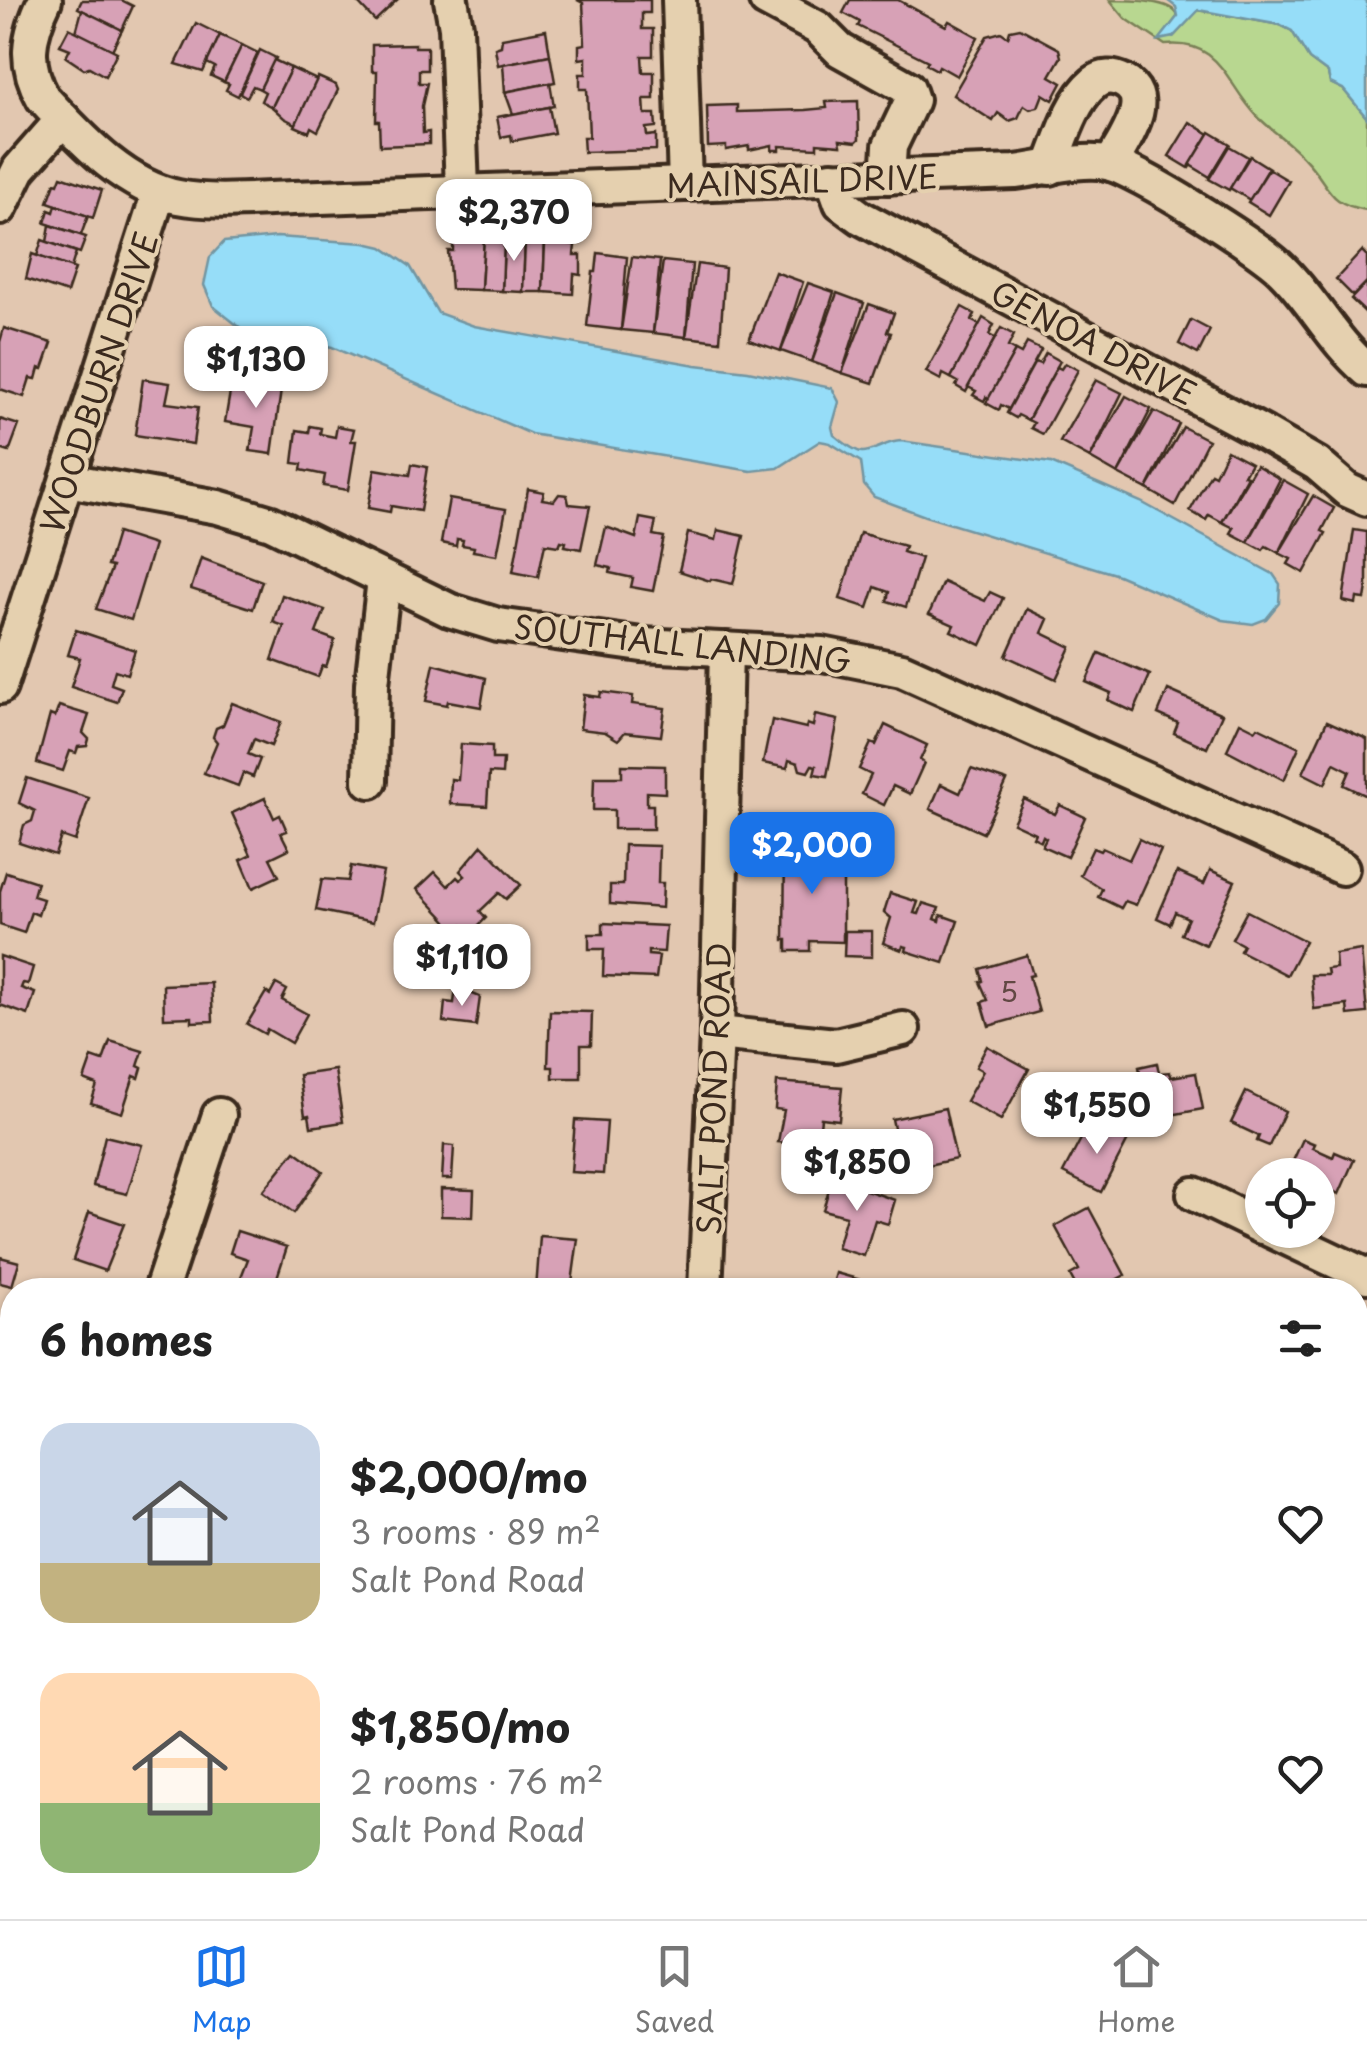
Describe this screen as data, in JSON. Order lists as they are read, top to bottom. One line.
{"streets":{"street":["MAINSAIL DRIVE","GENOA DRIVE","WOODBURN DRIVE","SOUTHALL LANDING","SALT POND ROAD"]},"crossings":[["MAINSAIL DRIVE","GENOA DRIVE"],["MAINSAIL DRIVE","WOODBURN DRIVE"],["WOODBURN DRIVE","SOUTHALL LANDING"],["SOUTHALL LANDING","SALT POND ROAD"]],"house_numbers":["5"],"page":{"price":["$2,370","$1,130","$2,000","$1,110","$1,550","$1,850"],"heading":"6 homes","list":[{"name":"$2,000/mo","note":"3 rooms · 89 m² · Salt Pond Road"},{"name":"$1,850/mo","note":"2 rooms · 76 m² · Salt Pond Road"}],"tabs":["Map","Saved","Home"]}}
